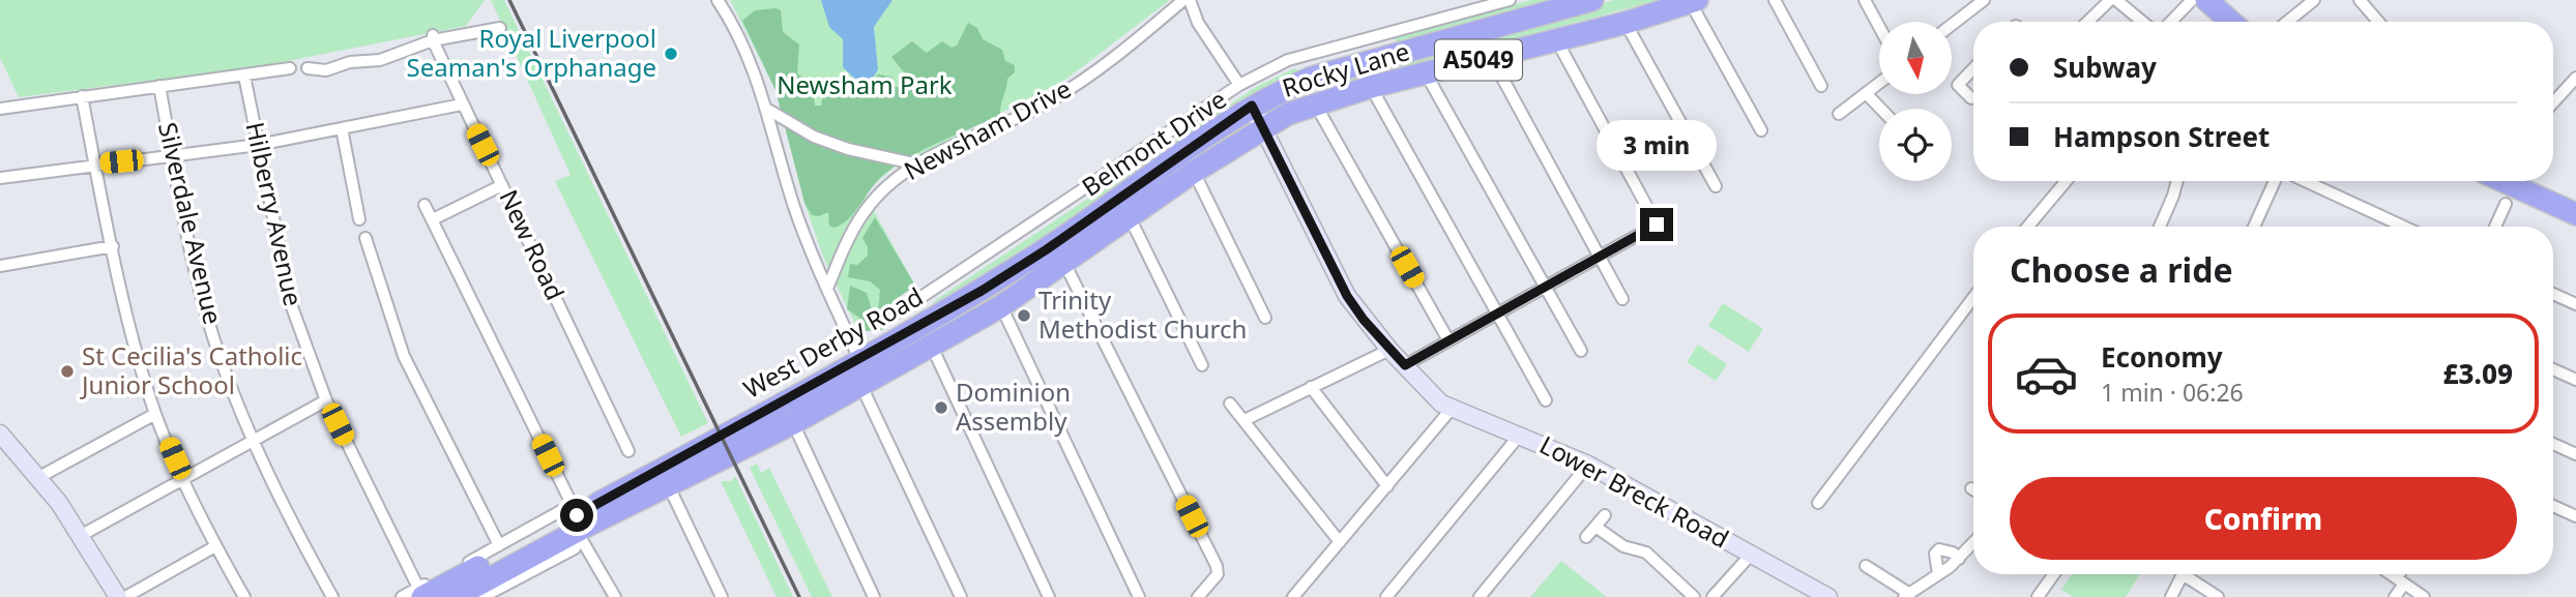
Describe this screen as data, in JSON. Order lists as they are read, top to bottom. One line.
{"streets":{"highway":["A5049","Rocky Lane","West Derby Road"],"street":["Newsham Drive","Belmont Drive","Hilberry Avenue","Silverdale Avenue","New Road","Lower Breck Road"]},"crossings":[["Rocky Lane","West Derby Road"],["Rocky Lane","Lower Breck Road"],["Hilberry Avenue","West Derby Road"],["West Derby Road","Lower Breck Road"]],"parks":["Newsham Park"],"places":["Royal Liverpool Seaman's Orphanage","Trinity Methodist Church","St Cecilia's Catholic Junior School","Dominion Assembly"],"north":"bottom","page":{"banner":["Subway","Hampson Street"],"bubble":"3 min","heading":"Choose a ride","list":[{"name":"Economy","note":"1 min · 06:26","value":"£3.09"}],"buttons":"Confirm"}}
